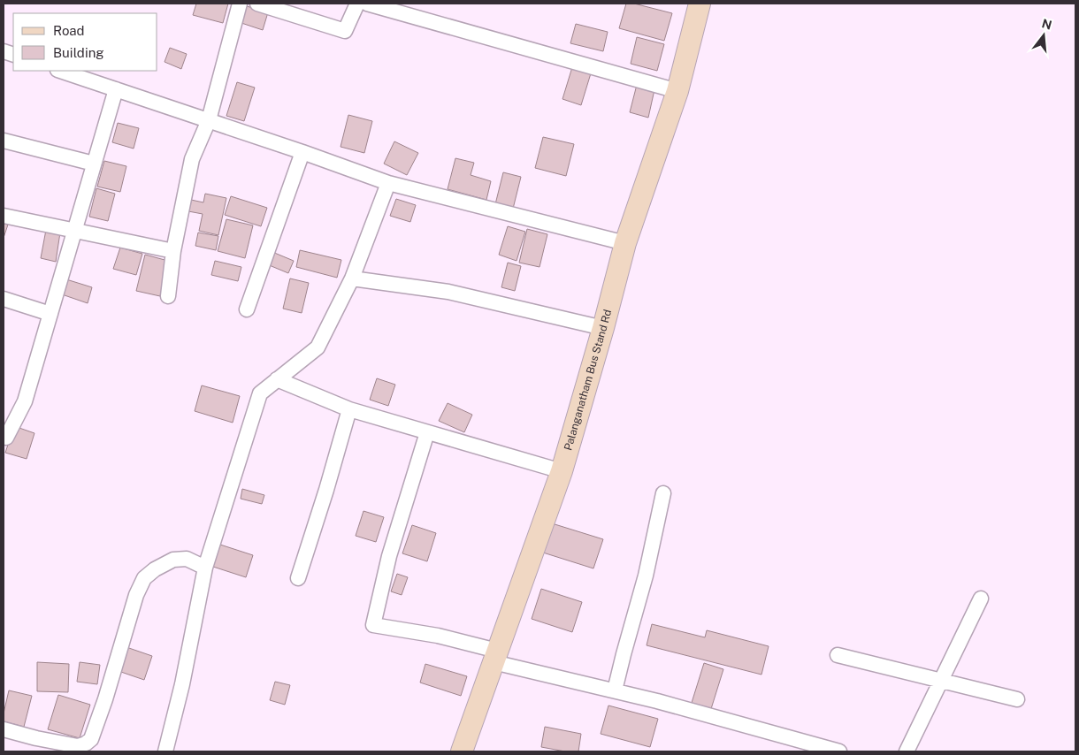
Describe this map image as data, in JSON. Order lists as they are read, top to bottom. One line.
{"streets":{"street":["Palanganatham Bus Stand Rd"]},"legend":["Road","Building"],"north":"top"}
